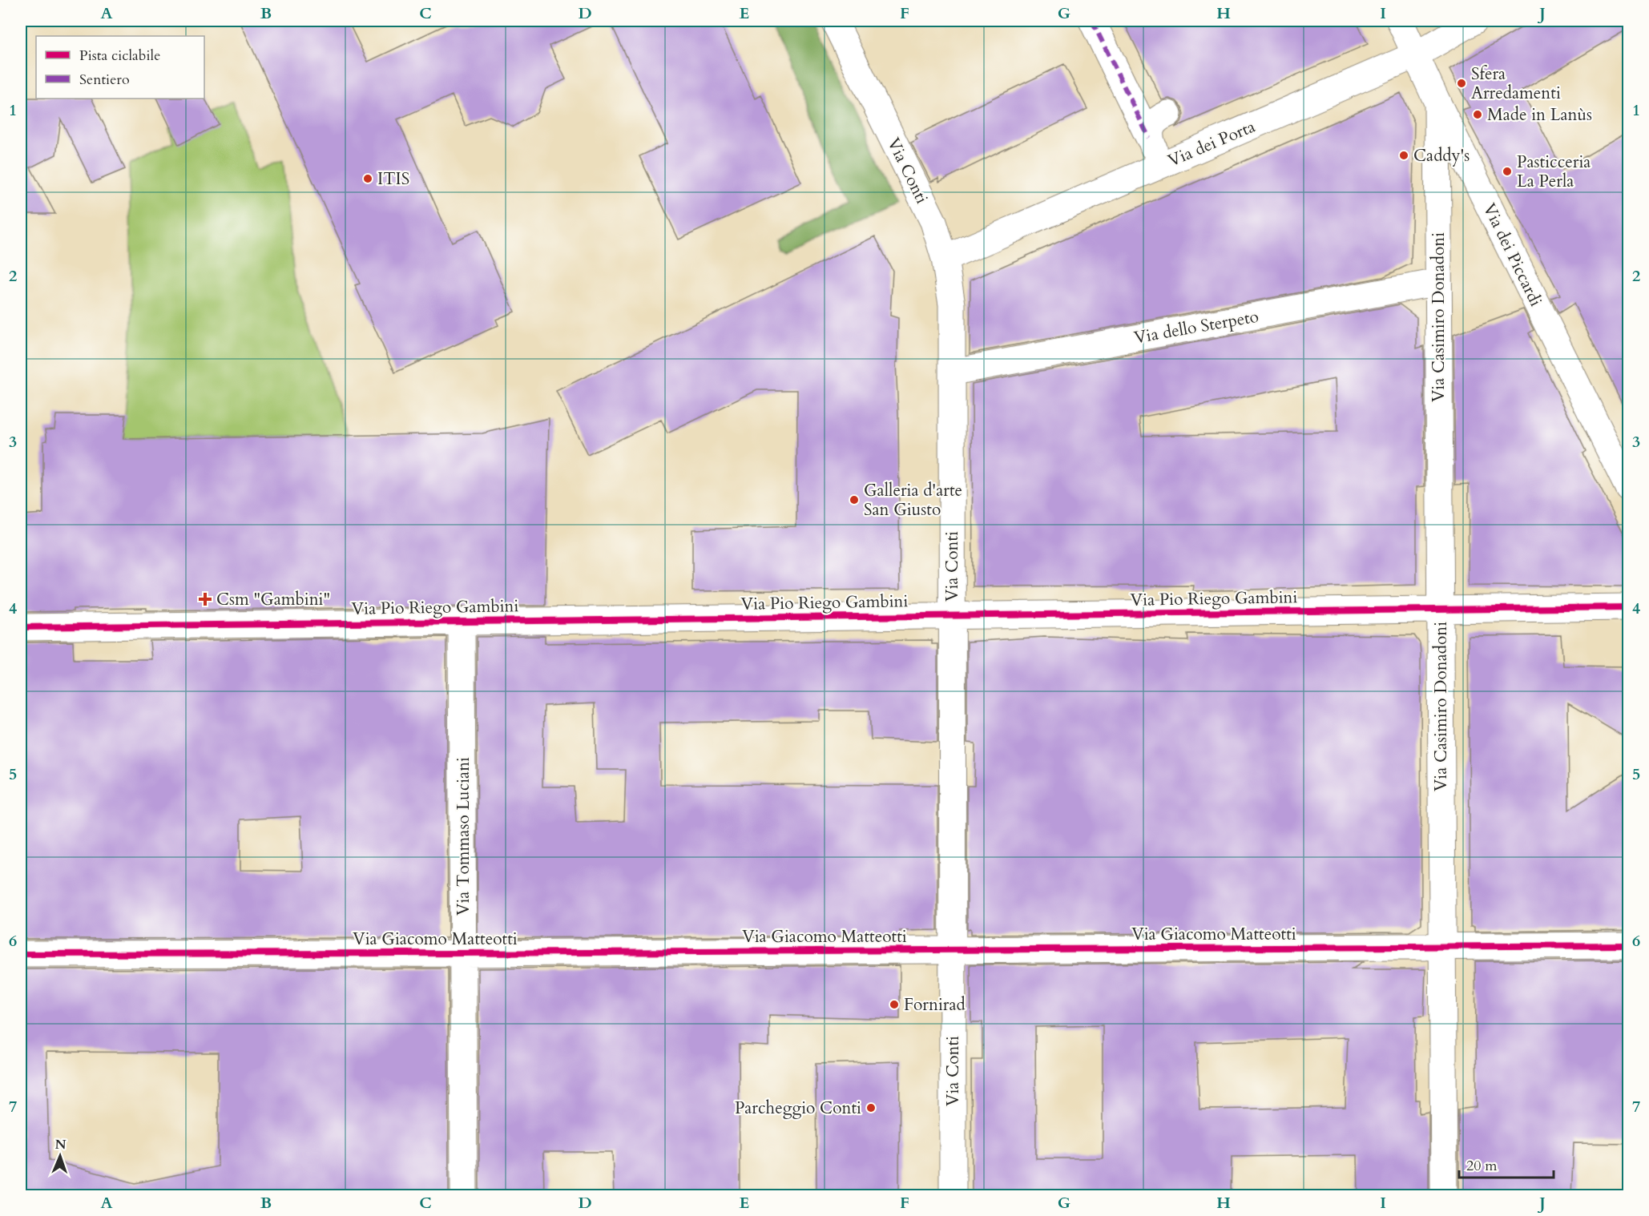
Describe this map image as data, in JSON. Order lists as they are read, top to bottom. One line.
{"streets":{"street":["Via dei Porta","Via Conti","Via dei Piccardi","Via Casimiro Donadoni","Via dello Sterpeto","Via Pio Riego Gambini","Via Tommaso Luciani","Via Giacomo Matteotti"]},"crossings":[["Via dei Porta","Via Conti"],["Via dei Porta","Via dei Piccardi"],["Via Conti","Via dello Sterpeto"],["Via Conti","Via Pio Riego Gambini"],["Via Conti","Via Giacomo Matteotti"],["Via dei Piccardi","Via Casimiro Donadoni"],["Via Casimiro Donadoni","Via dello Sterpeto"],["Via Casimiro Donadoni","Via Pio Riego Gambini"],["Via Casimiro Donadoni","Via Giacomo Matteotti"],["Via Pio Riego Gambini","Via Tommaso Luciani"],["Via Tommaso Luciani","Via Giacomo Matteotti"]],"places":{"other":["Sfera Arredamenti","Made in Lanùs","Caddy's","Pasticceria La Perla","ITIS","Galleria d'arte San Giusto","Fornirad","Parcheggio Conti"],"health":["Csm \"Gambini\""]},"legend":["Pista ciclabile","Sentiero"],"scale_bar":"20 m","north":"top","grid":{"columns":["A","B","C","D","E","F","G","H","I","J"],"rows":["1","2","3","4","5","6","7"]}}
